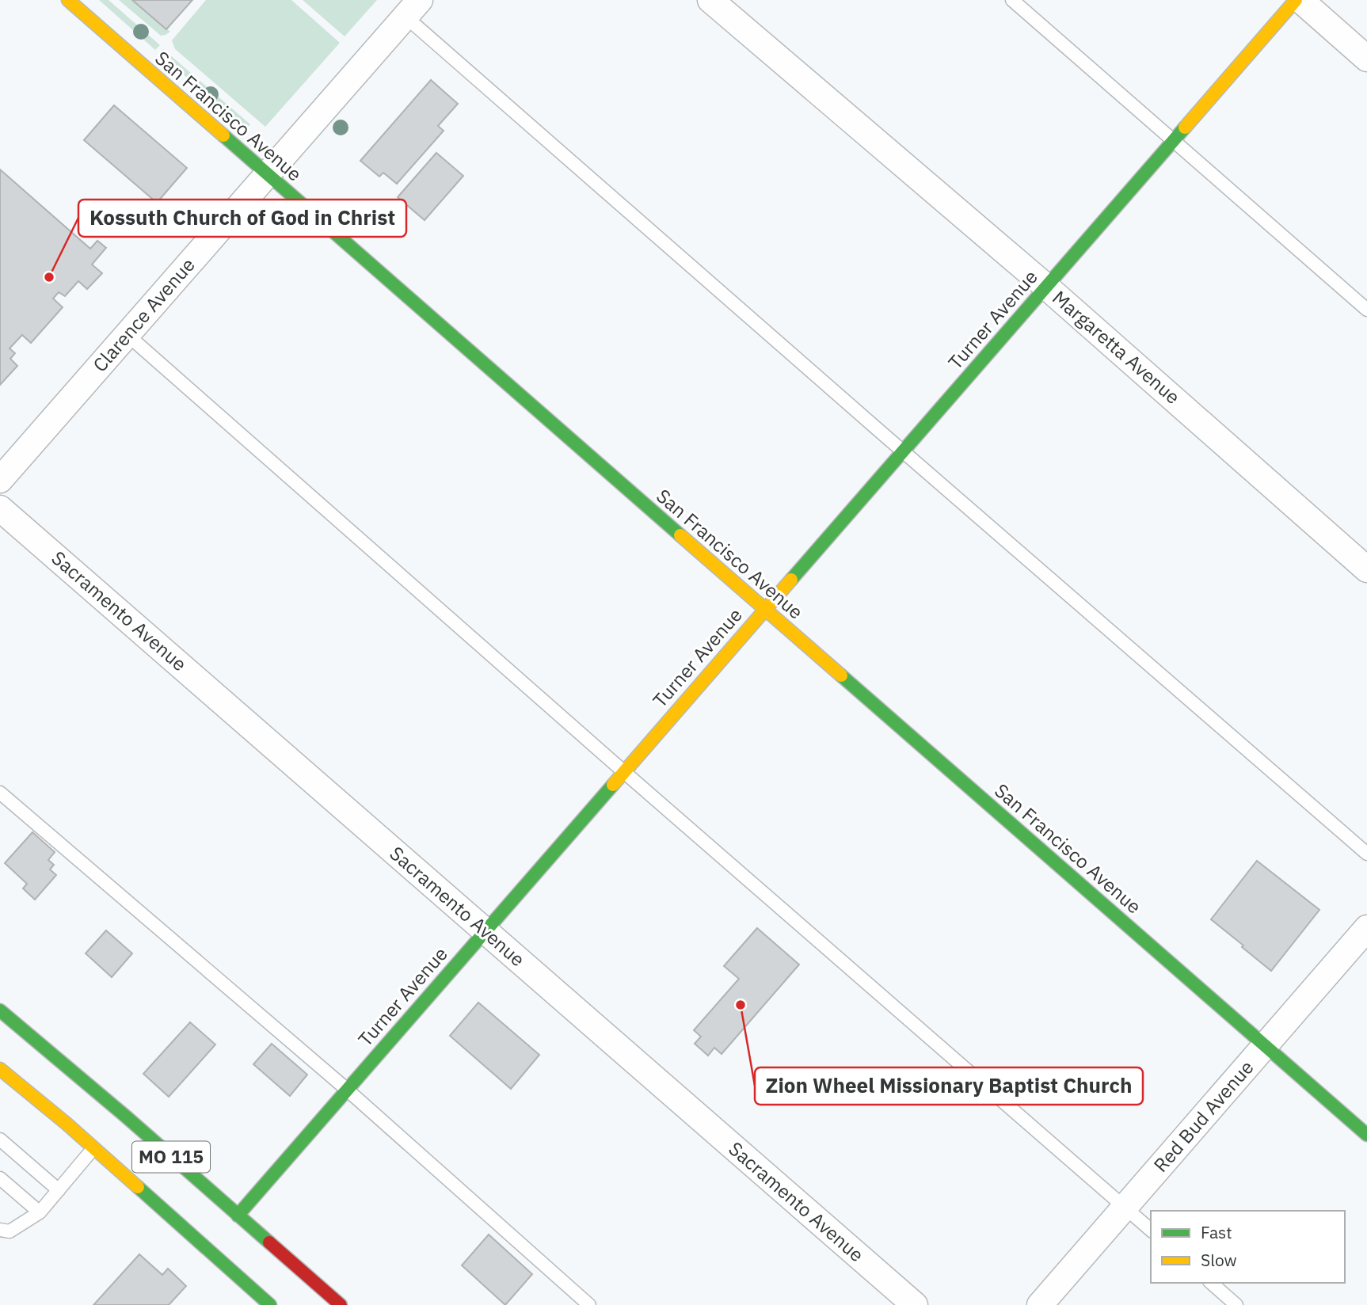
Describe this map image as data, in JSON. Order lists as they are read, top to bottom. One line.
{"streets":{"street":["San Francisco Avenue","Clarence Avenue","Turner Avenue","Margaretta Avenue","Sacramento Avenue","Red Bud Avenue","MO 115"]},"crossings":[["San Francisco Avenue","Clarence Avenue"],["San Francisco Avenue","Turner Avenue"],["San Francisco Avenue","Red Bud Avenue"],["Turner Avenue","Margaretta Avenue"],["Turner Avenue","Sacramento Avenue"],["Turner Avenue","MO 115"]],"places":["Kossuth Church of God in Christ","Zion Wheel Missionary Baptist Church"],"legend":["Fast","Slow"]}
